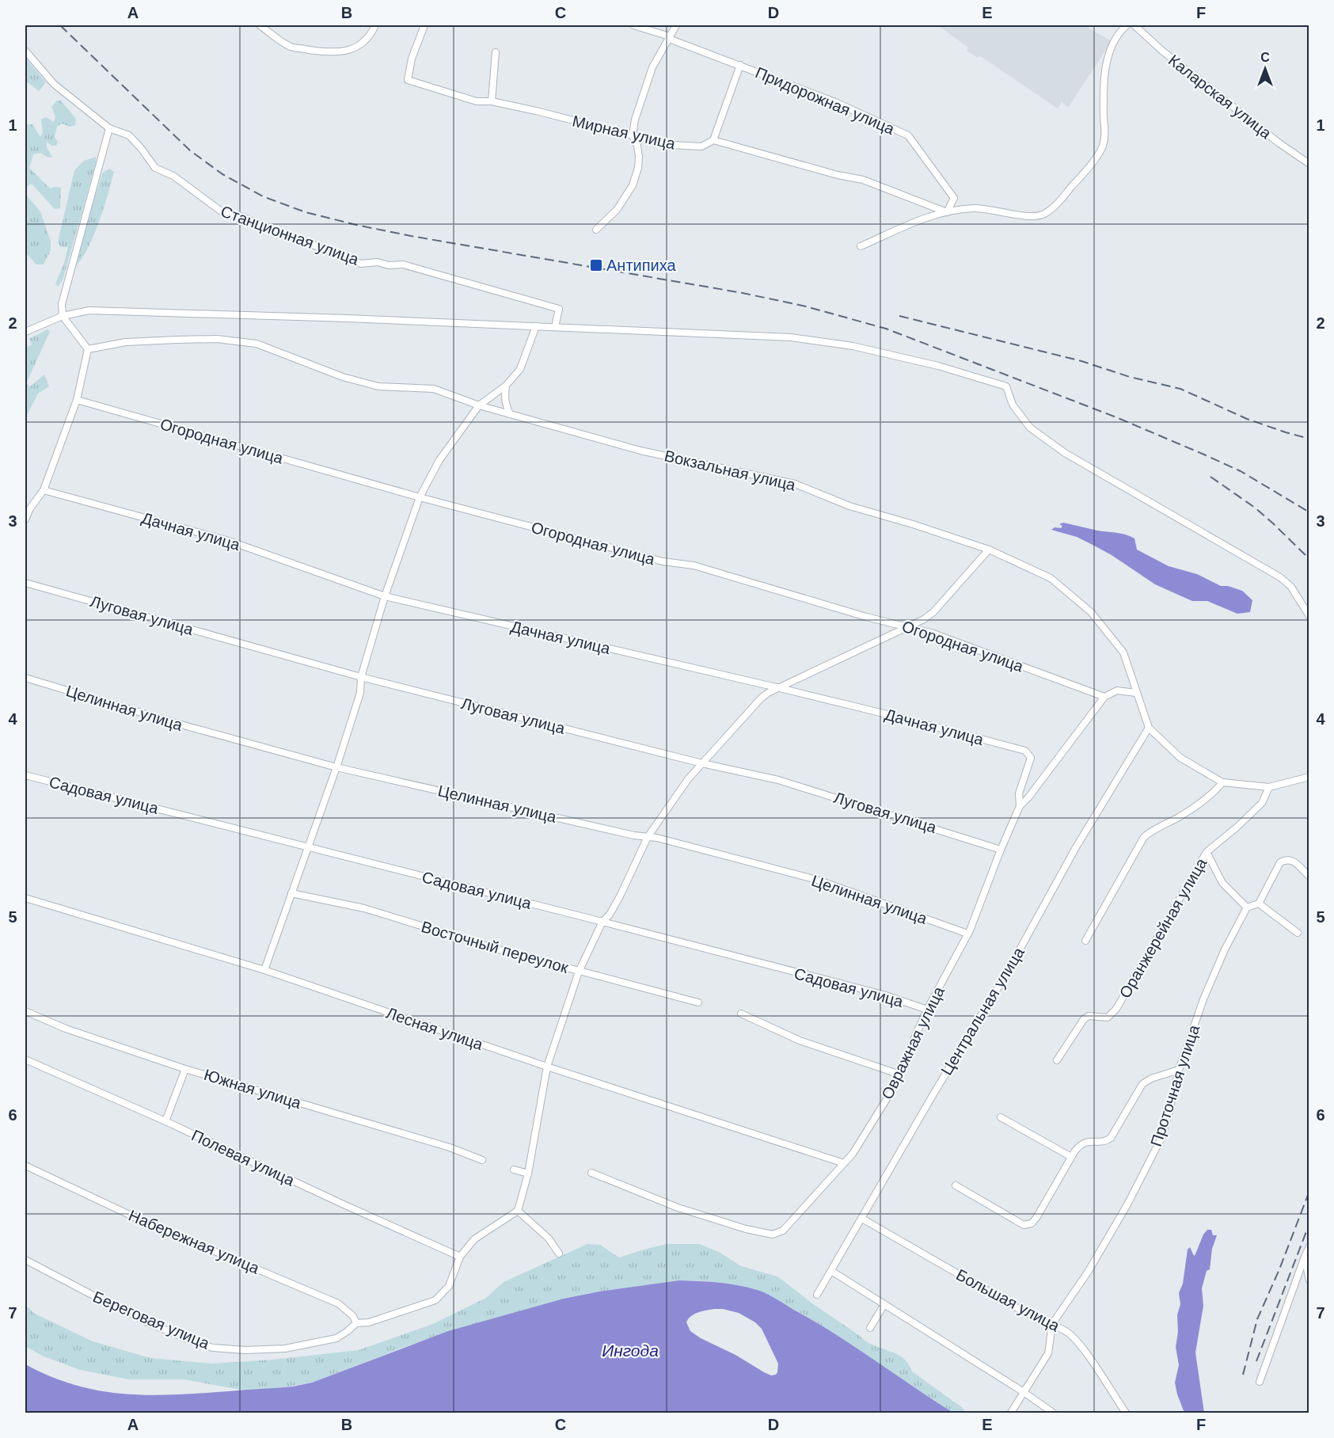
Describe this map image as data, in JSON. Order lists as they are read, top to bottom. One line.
{"streets":{"street":["Каларская улица","Придорожная улица","Мирная улица","Станционная улица","Огородная улица","Вокзальная улица","Дачная улица","Луговая улица","Целинная улица","Садовая улица","Оранжерейная улица","Восточный переулок","Центральная улица","Лесная улица","Овражная улица","Проточная улица","Южная улица","Полевая улица","Набережная улица","Большая улица","Береговая улица"]},"crossings":[["Огородная улица","Овражная улица"],["Вокзальная улица","Оранжерейная улица"],["Вокзальная улица","Центральная улица"],["Дачная улица","Овражная улица"],["Луговая улица","Овражная улица"],["Целинная улица","Овражная улица"],["Садовая улица","Овражная улица"],["Центральная улица","Большая улица"],["Лесная улица","Овражная улица"],["Проточная улица","Большая улица"],["Полевая улица","Береговая улица"],["Набережная улица","Береговая улица"]],"water":["Ингода"],"places":{"transit":["Антипиха"]},"north":"top","grid":{"columns":["A","B","C","D","E","F"],"rows":["1","2","3","4","5","6","7"]}}
